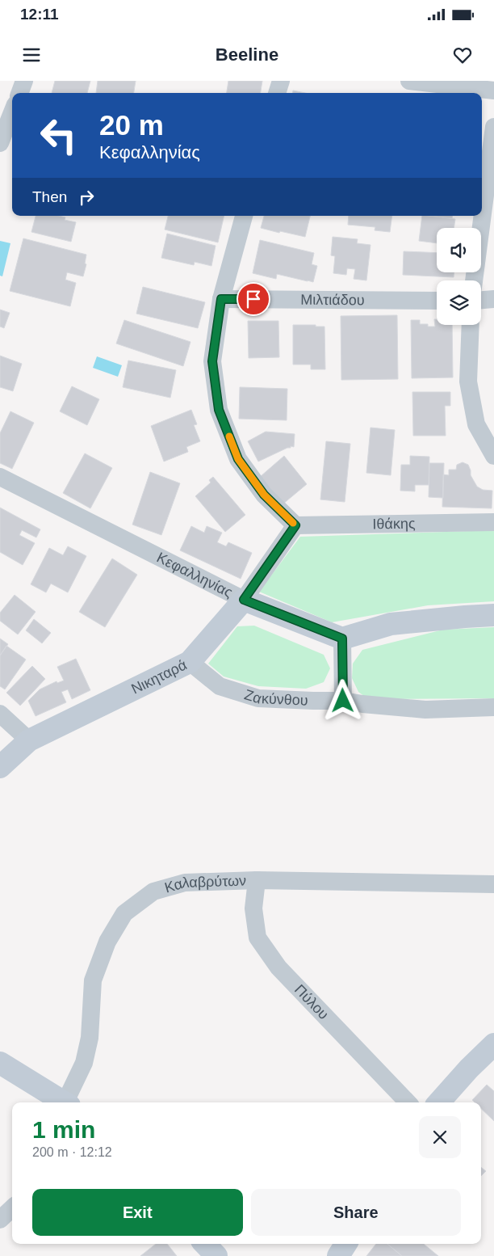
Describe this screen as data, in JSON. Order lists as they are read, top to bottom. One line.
{"streets":{"street":["Μιλτιάδου","Ιθάκης","Κεφαλληνίας","Νικηταρά","Ζακύνθου","Καλαβρύτων","Πύλου"]},"crossings":[["Ιθάκης","Νικηταρά"],["Κεφαλληνίας","Νικηταρά"],["Νικηταρά","Ζακύνθου"],["Καλαβρύτων","Πύλου"]],"page":{"status":"12:11","header":"Beeline","turn":["20 m","Κεφαλληνίας"],"then":"Then","heading":["1 min","200 m · 12:12"],"buttons":["Exit","Share"]}}
